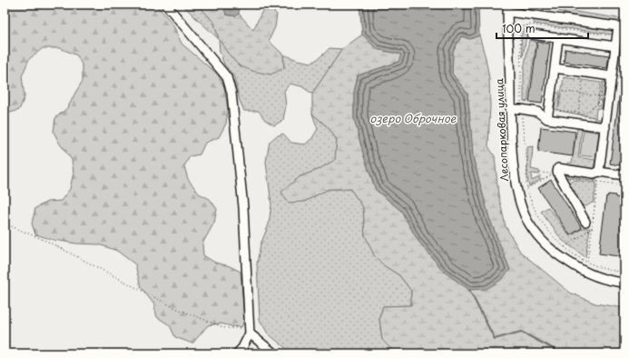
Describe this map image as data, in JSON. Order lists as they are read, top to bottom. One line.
{"streets":{"street":["Лесопарковая улица"]},"water":["озеро Оброчное"],"scale_bar":"100 m"}
